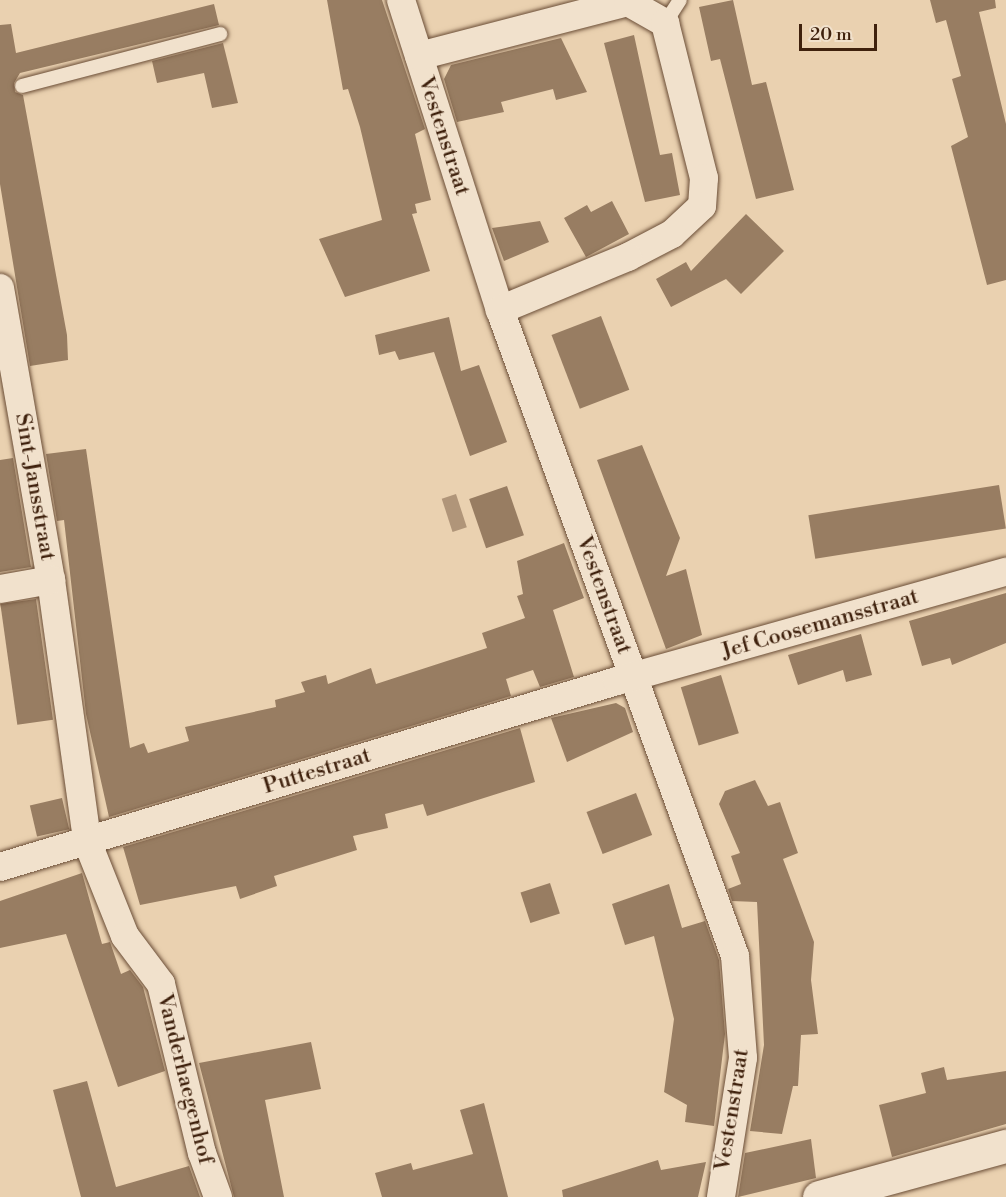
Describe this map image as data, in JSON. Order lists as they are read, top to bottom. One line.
{"streets":{"street":["Vestenstraat","Sint-Jansstraat","Jef Coosemansstraat","Puttestraat","Vanderhaegenhof"]},"crossings":[["Vestenstraat","Jef Coosemansstraat"],["Vestenstraat","Puttestraat"],["Sint-Jansstraat","Puttestraat"],["Sint-Jansstraat","Vanderhaegenhof"],["Jef Coosemansstraat","Puttestraat"]],"scale_bar":"20 m"}
